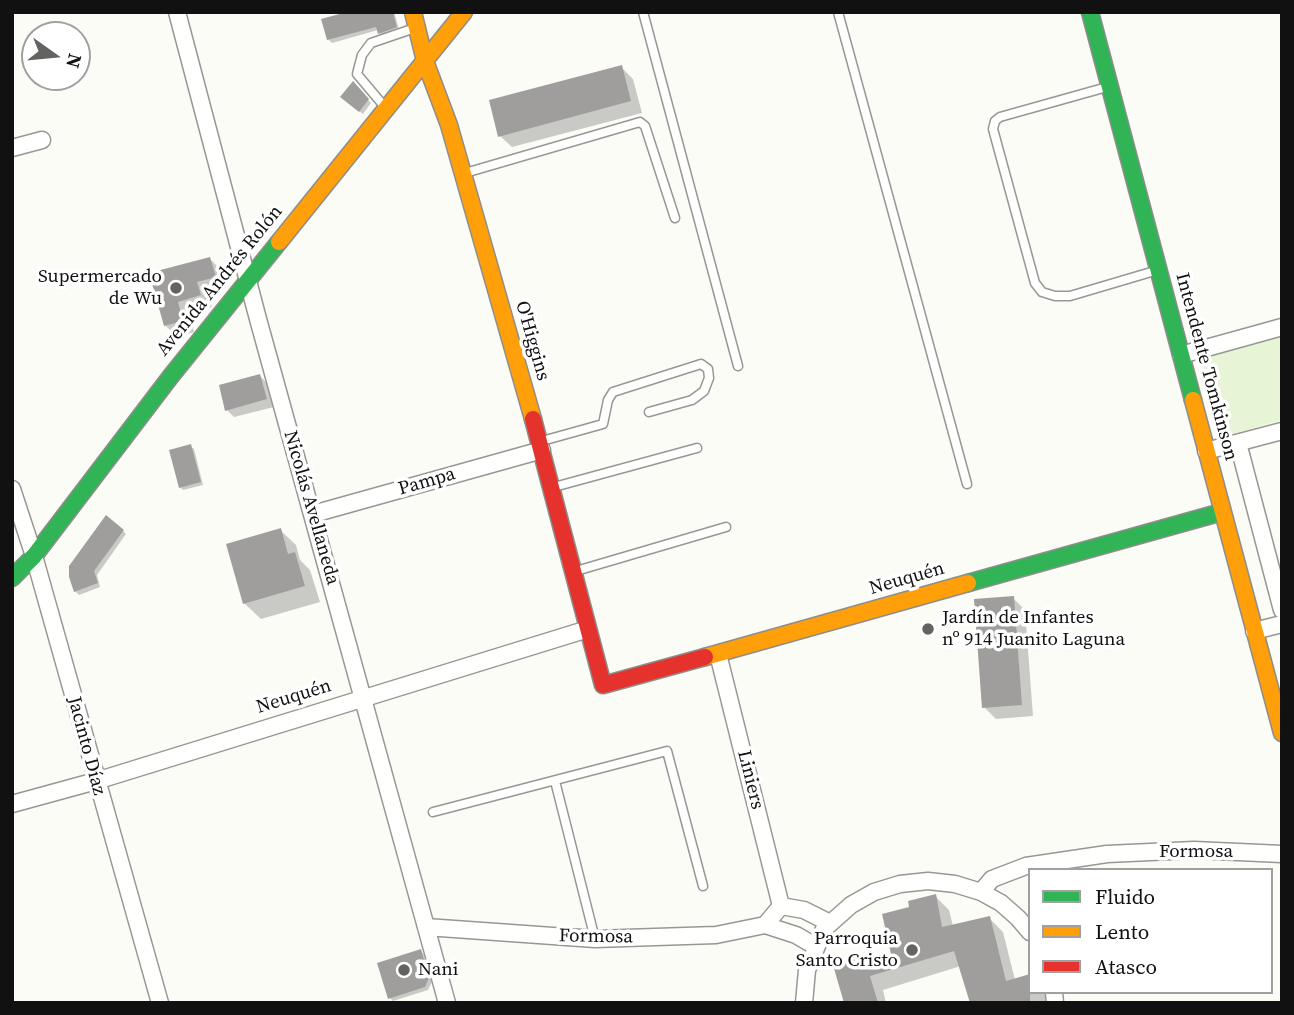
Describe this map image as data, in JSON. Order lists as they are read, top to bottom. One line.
{"streets":{"street":["Avenida Andrés Rolón","O'Higgins","Intendente Tomkinson","Pampa","Nicolás Avellaneda","Neuquén","Jacinto Díaz","Liniers","Formosa"]},"crossings":[["Avenida Andrés Rolón","O'Higgins"],["Avenida Andrés Rolón","Nicolás Avellaneda"],["Avenida Andrés Rolón","Jacinto Díaz"],["O'Higgins","Pampa"],["O'Higgins","Neuquén"],["Intendente Tomkinson","Neuquén"],["Pampa","Nicolás Avellaneda"],["Nicolás Avellaneda","Neuquén"],["Nicolás Avellaneda","Formosa"],["Neuquén","Jacinto Díaz"],["Neuquén","Liniers"]],"places":["Supermercado de Wu","Jardín de Infantes nº 914 Juanito Laguna","Parroquia Santo Cristo","Nani"],"legend":["Fluido","Lento","Atasco"],"north":"right"}
